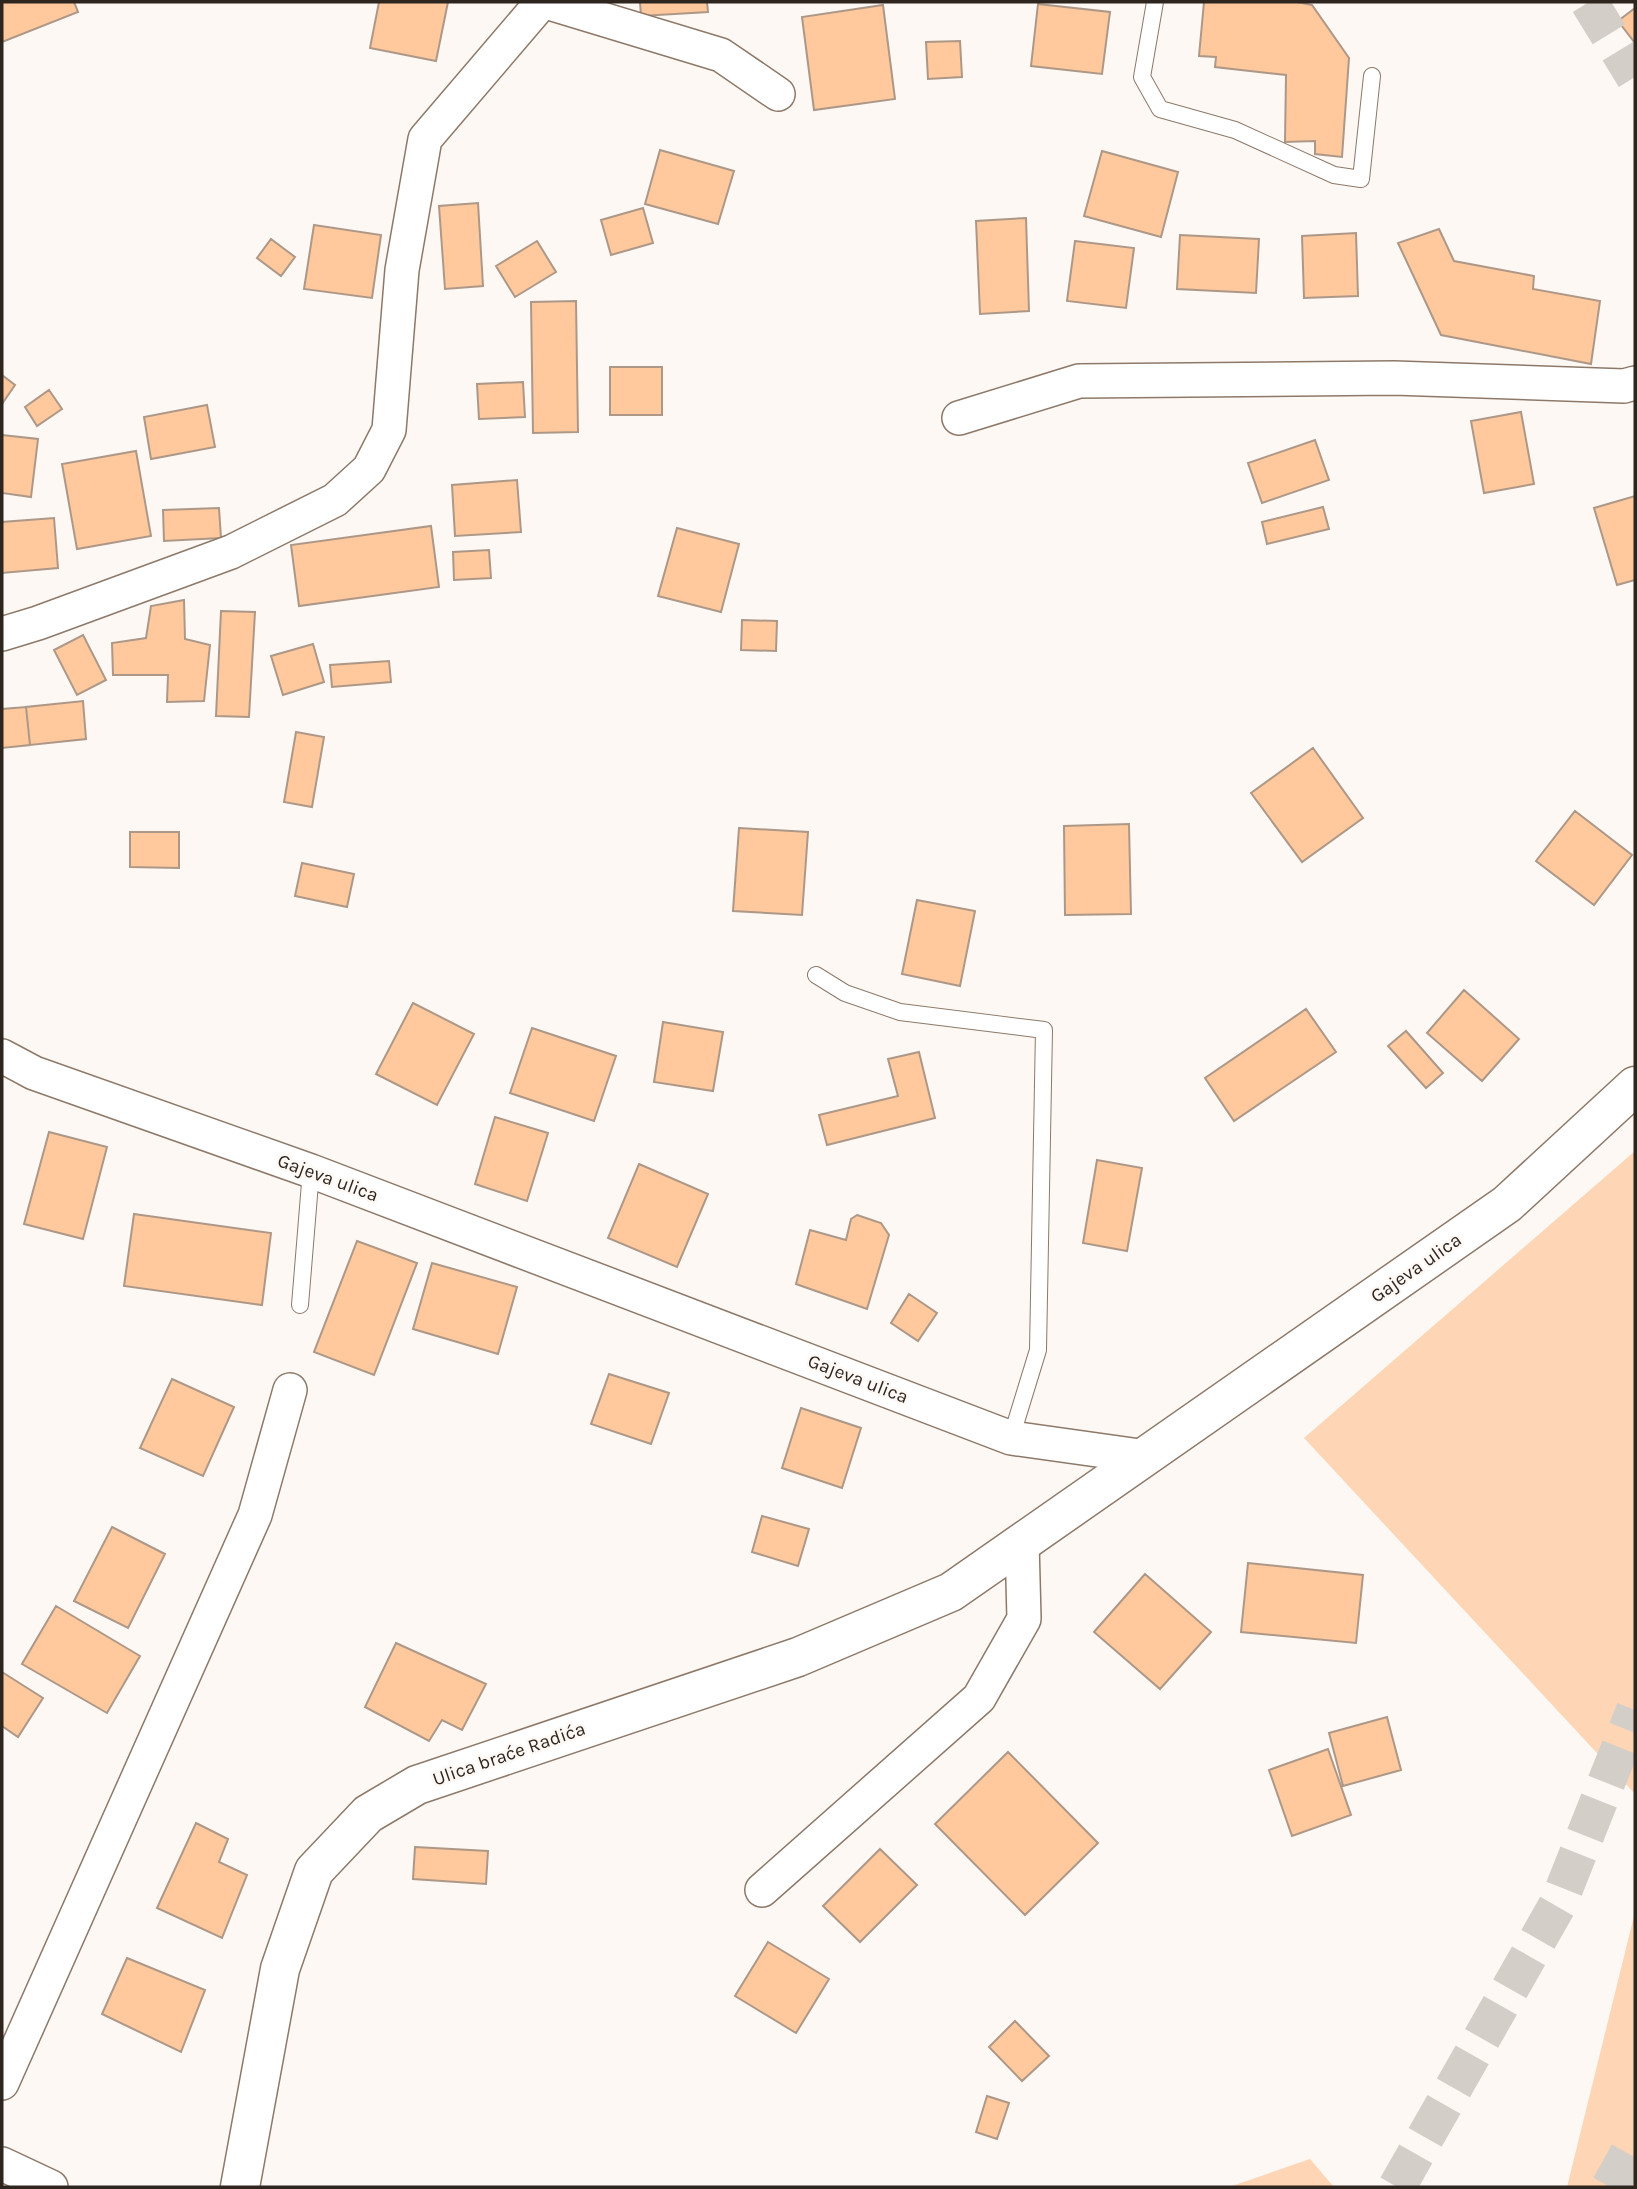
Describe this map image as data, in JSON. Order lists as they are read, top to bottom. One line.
{"streets":{"main road":["Gajeva ulica","Ulica braće Radića"]},"crossings":[["Gajeva ulica","Ulica braće Radića"]]}
